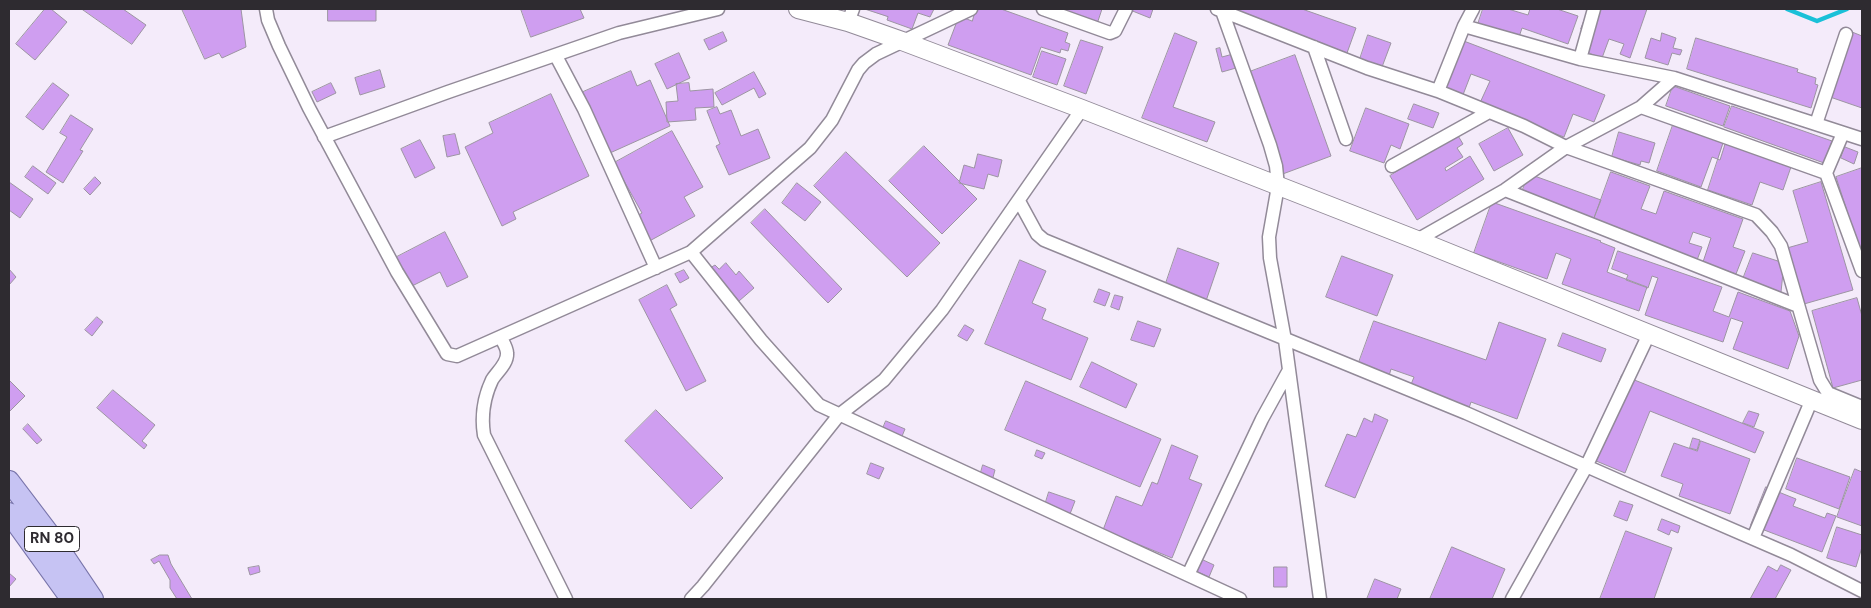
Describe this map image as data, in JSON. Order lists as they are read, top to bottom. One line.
{"streets":{"main road":["RN 80"]}}
